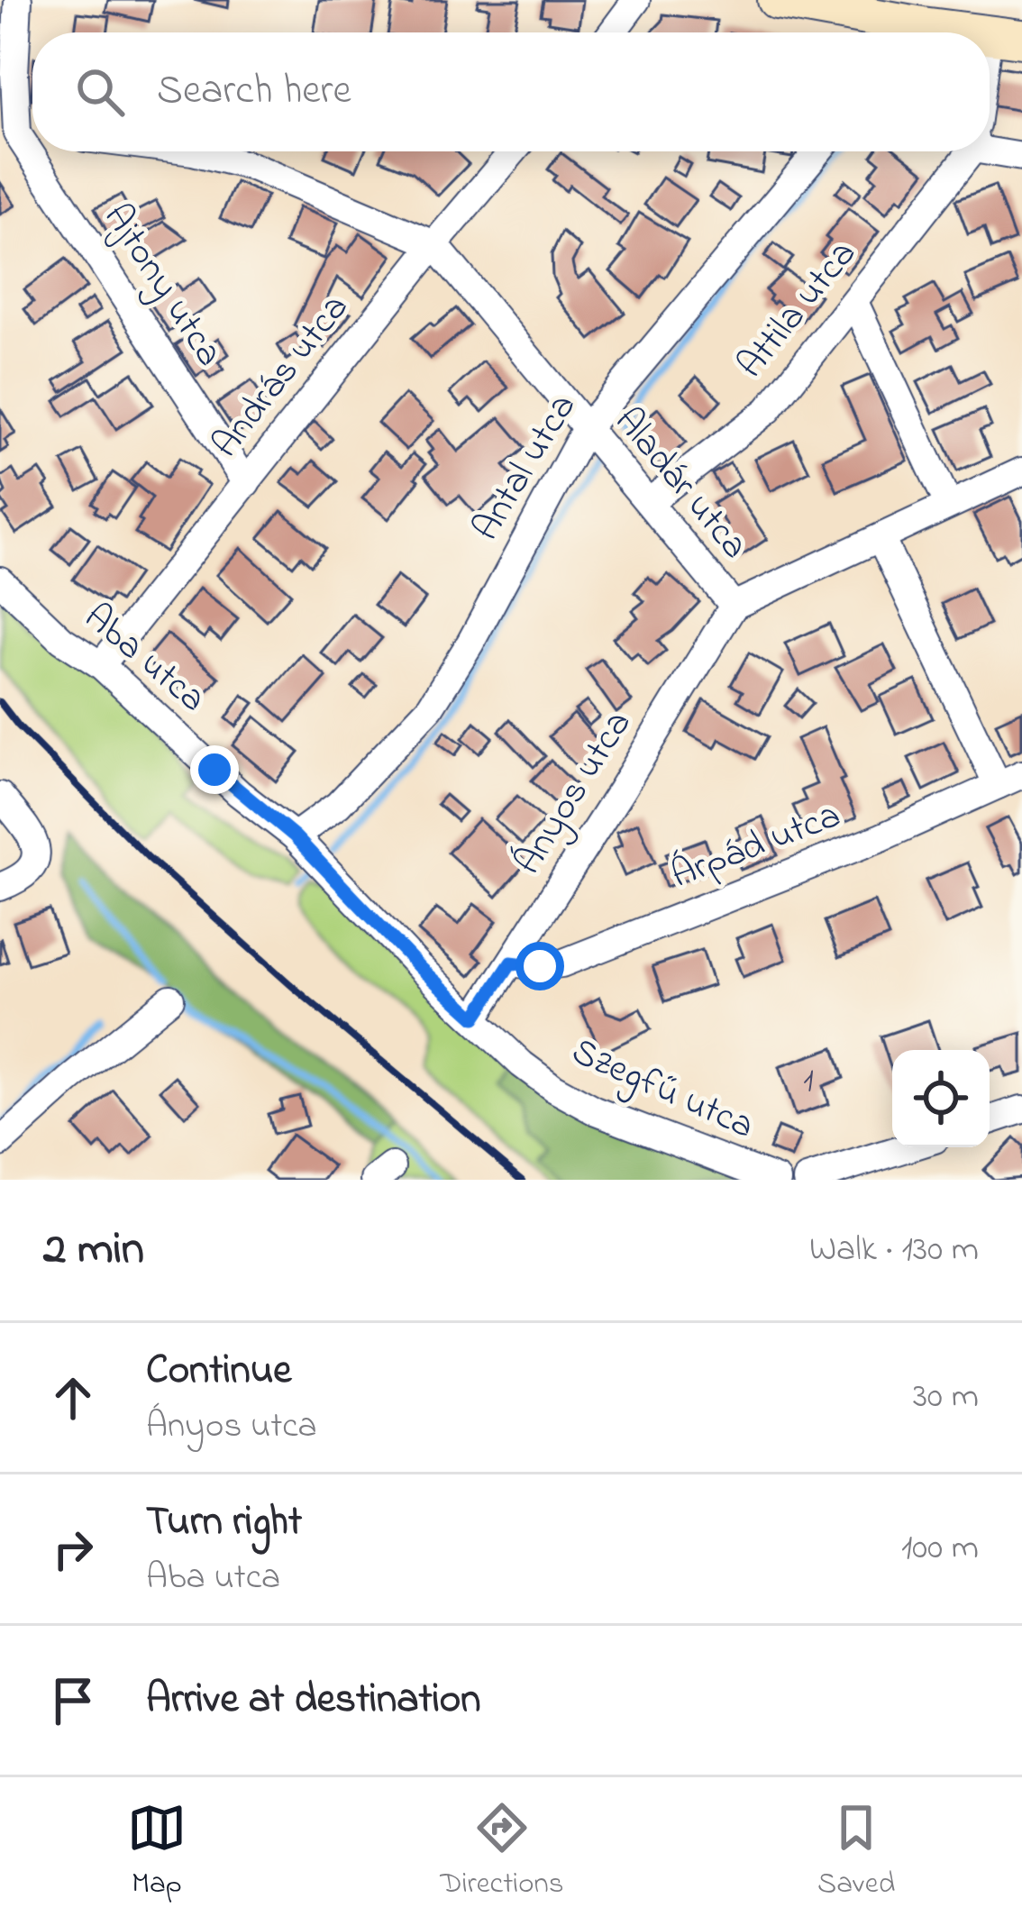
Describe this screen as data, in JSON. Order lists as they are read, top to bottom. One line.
{"streets":{"street":["Ajtony utca","Attila utca","András utca","Antal utca","Aladár utca","Aba utca","Ányos utca","Árpád utca","Szegfű utca"]},"crossings":[["Ajtony utca","András utca"],["Attila utca","Aladár utca"],["András utca","Aladár utca"],["András utca","Aba utca"],["Antal utca","Aladár utca"],["Antal utca","Aba utca"],["Aladár utca","Ányos utca"],["Aba utca","Ányos utca"],["Aba utca","Szegfű utca"],["Ányos utca","Árpád utca"],["Ányos utca","Szegfű utca"]],"house_numbers":["1"],"page":{"search":"Search here","heading":["2 min","Walk · 130 m"],"list":[["Continue","Ányos utca","30 m"],["Turn right","Aba utca","100 m"],"Arrive at destination"],"nav":["Map","Directions","Saved"]}}
